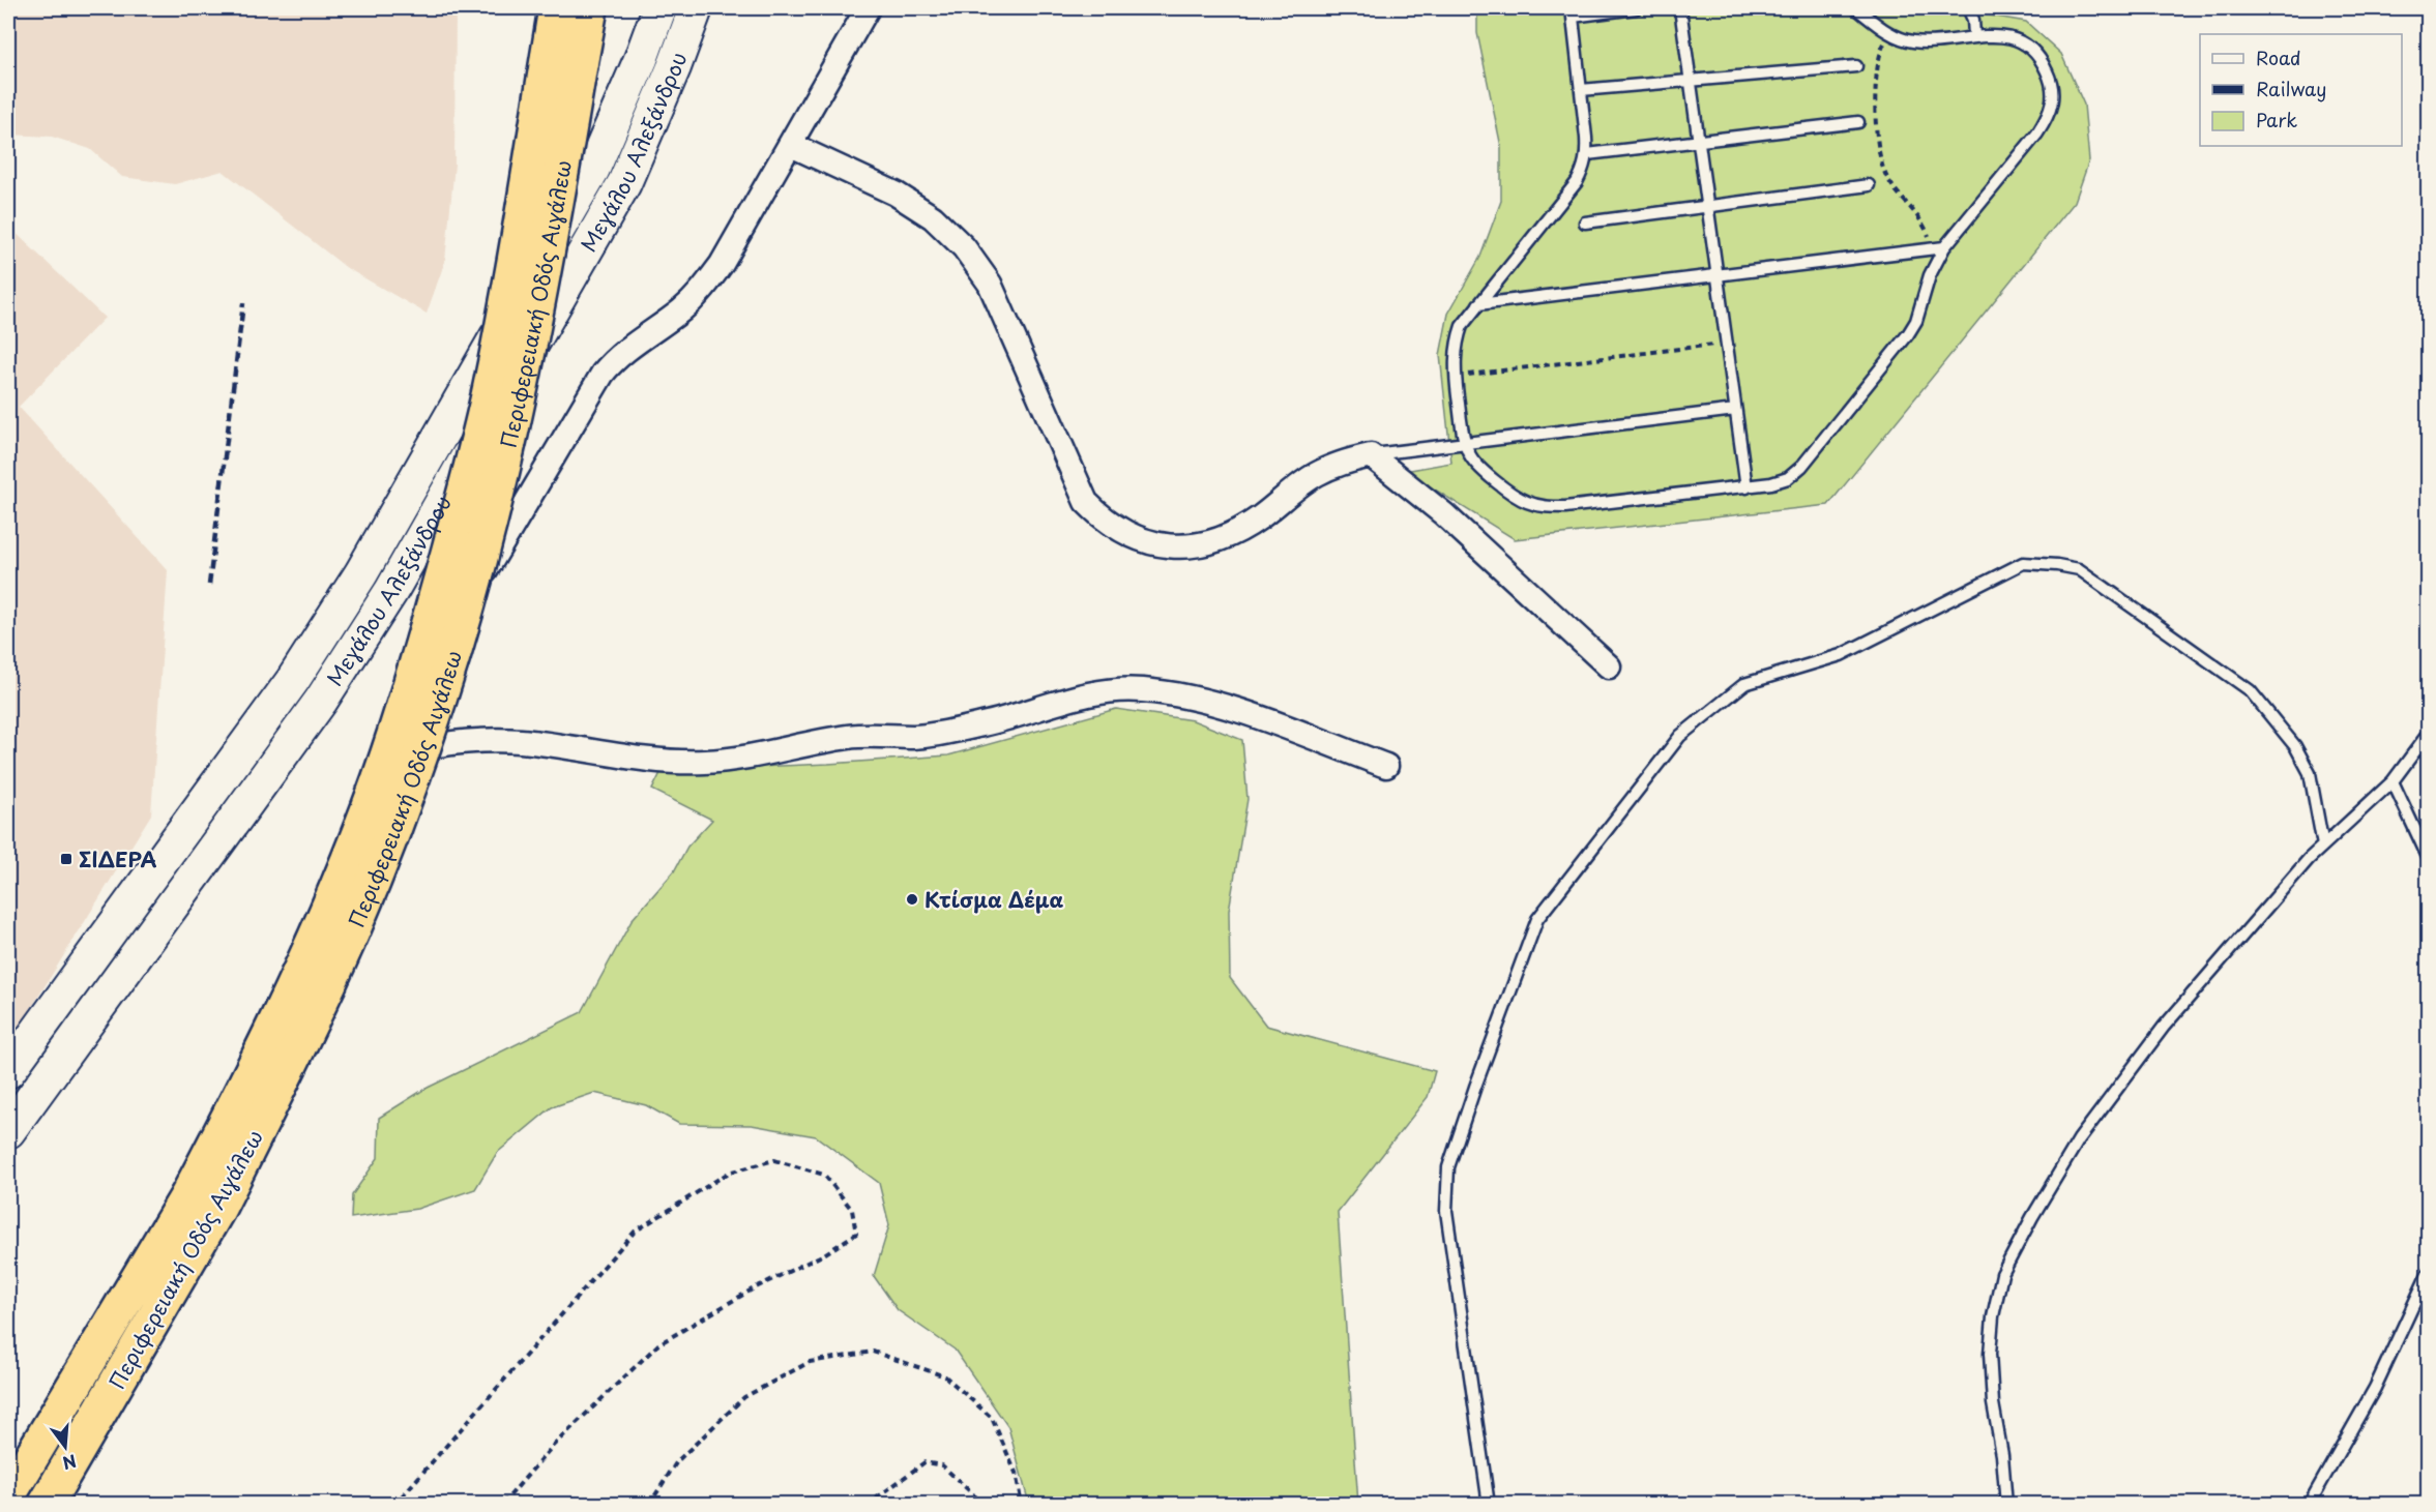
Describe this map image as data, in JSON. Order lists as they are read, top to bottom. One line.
{"streets":{"highway":["Περιφερειακή Οδός Αιγάλεω"],"main road":["Μεγάλου Αλεξάνδρου"]},"places":{"transit":["ΣΙΔΕΡΑ"],"other":["Κτίσμα Δέμα"]},"legend":["Road","Railway","Park"],"north":"bottom"}
